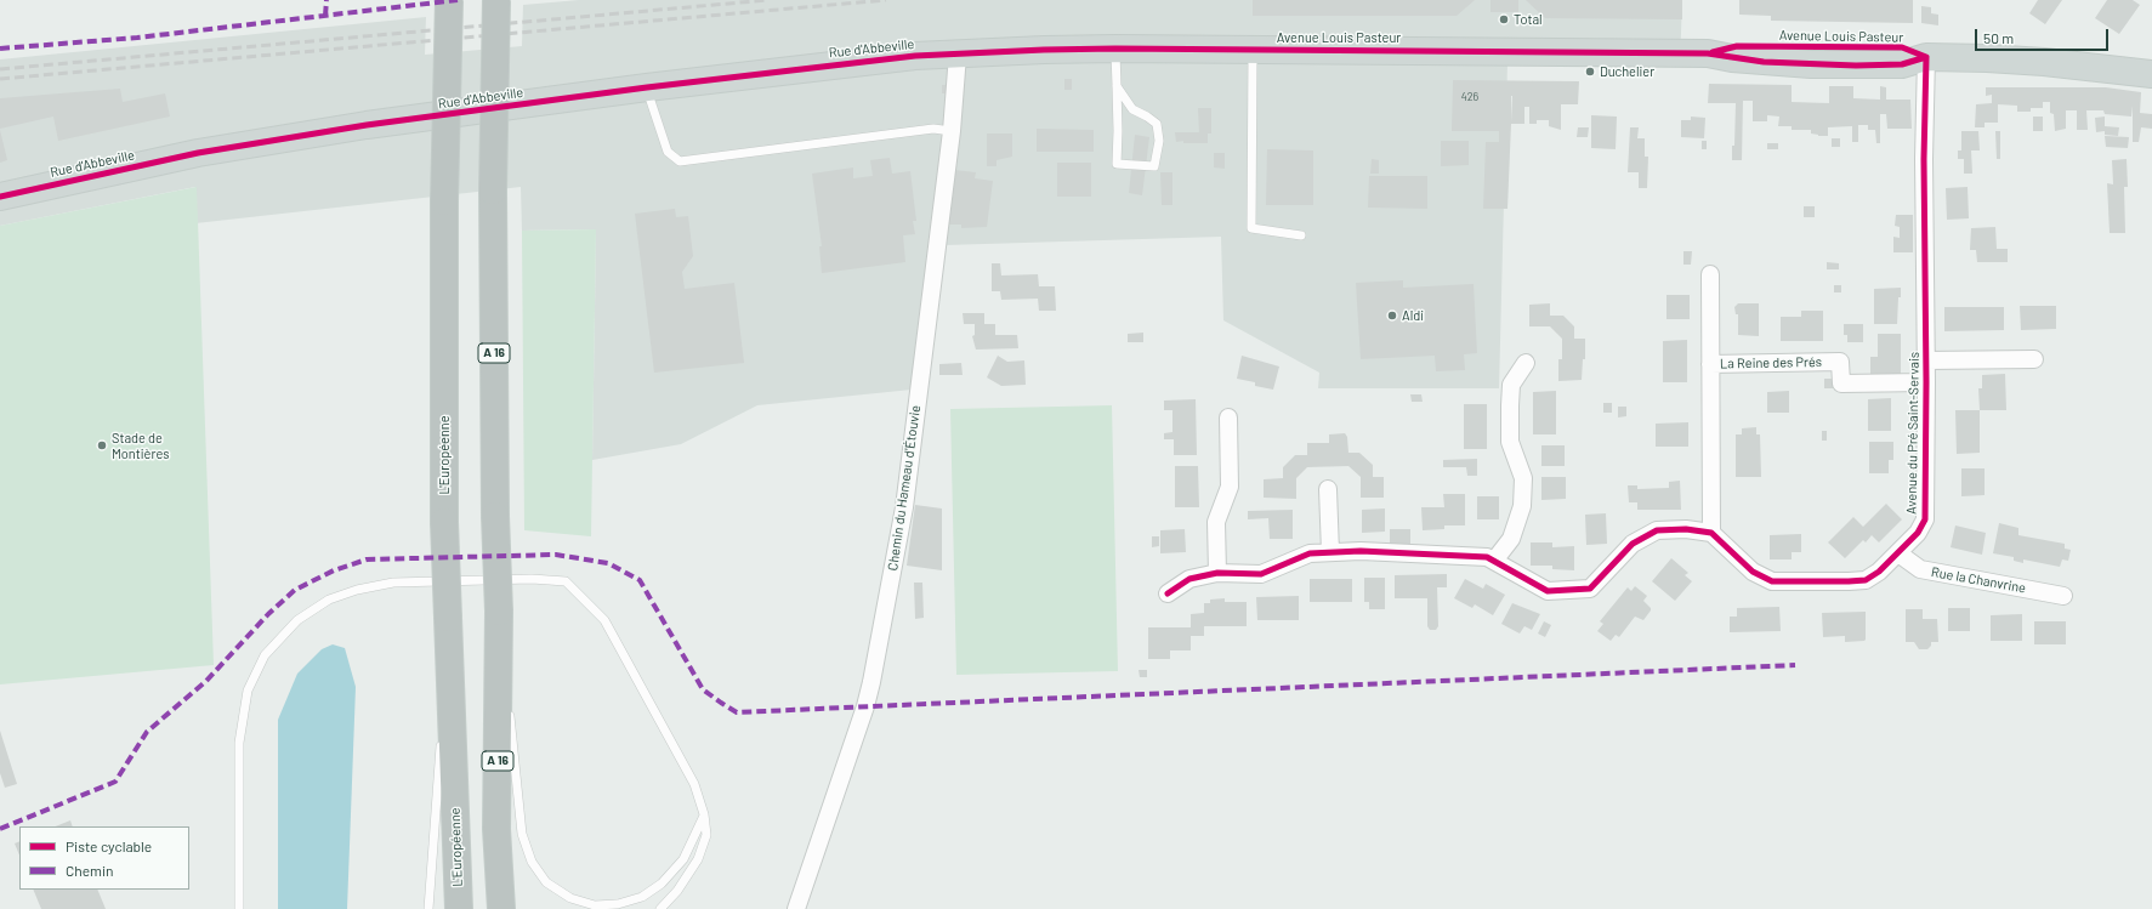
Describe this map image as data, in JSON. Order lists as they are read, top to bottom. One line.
{"streets":{"highway":["A 16","L'Européenne"],"main road":["Avenue Louis Pasteur","Rue d'Abbeville"],"street":["La Reine des Prés","Avenue du Pré Saint-Servais","Chemin du Hameau d'Étouvie","Rue la Chanvrine"]},"crossings":[["Avenue Louis Pasteur","Rue d'Abbeville"],["Avenue Louis Pasteur","Avenue du Pré Saint-Servais"],["Avenue Louis Pasteur","Chemin du Hameau d'Étouvie"],["Rue d'Abbeville","Chemin du Hameau d'Étouvie"],["La Reine des Prés","Avenue du Pré Saint-Servais"],["Avenue du Pré Saint-Servais","Rue la Chanvrine"]],"places":["Total","Duchelier","Aldi","Stade de Montières"],"house_numbers":["426"],"legend":["Piste cyclable","Chemin"],"scale_bar":"50 m"}
